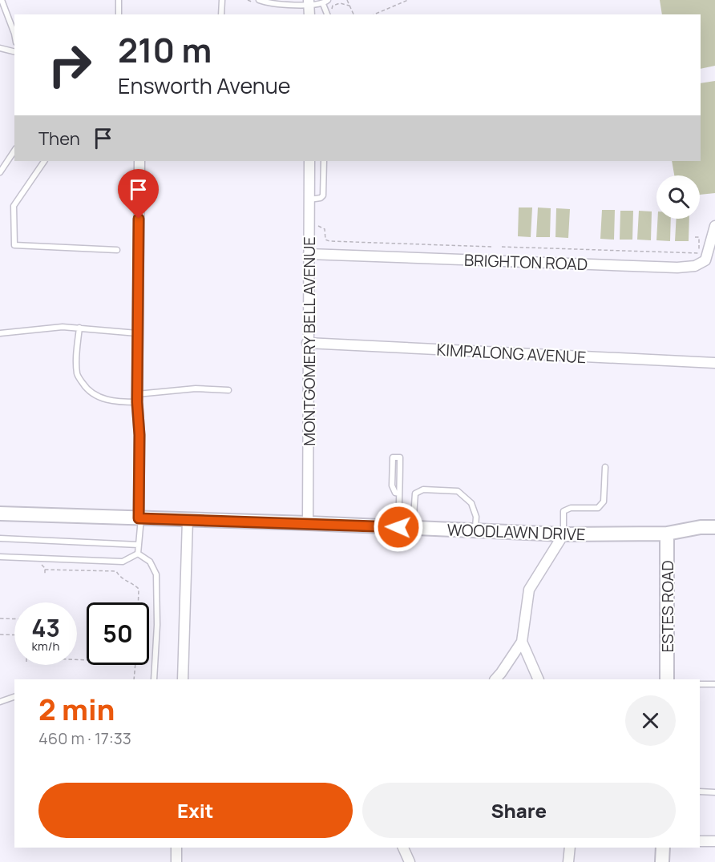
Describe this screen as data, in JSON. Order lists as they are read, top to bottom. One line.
{"streets":{"main road":["WOODLAWN DRIVE","ESTES ROAD"],"street":["BRIGHTON ROAD","MONTGOMERY BELL AVENUE","KIMPALONG AVENUE"]},"crossings":[["BRIGHTON ROAD","MONTGOMERY BELL AVENUE"],["MONTGOMERY BELL AVENUE","KIMPALONG AVENUE"],["MONTGOMERY BELL AVENUE","WOODLAWN DRIVE"],["WOODLAWN DRIVE","ESTES ROAD"]],"page":{"turn":["210 m","Ensworth Avenue"],"then":"Then","speed":"43 km/h","limit":"50","heading":["2 min","460 m · 17:33"],"buttons":["Exit","Share"]}}
